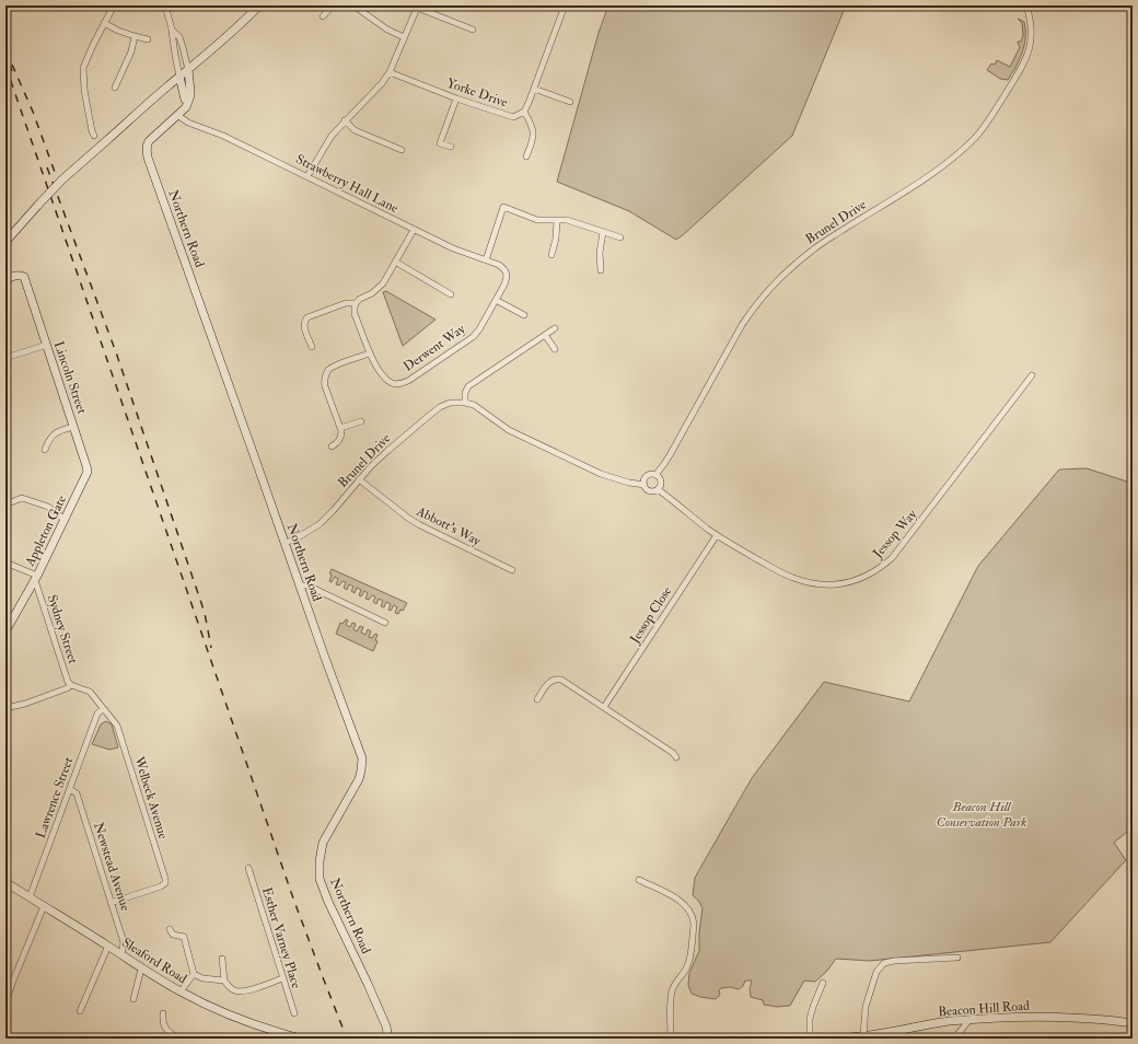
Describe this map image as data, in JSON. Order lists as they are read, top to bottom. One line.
{"streets":{"street":["Yorke Drive","Strawberry Hall Lane","Brunel Drive","Northern Road","Derwent Way","Lincoln Street","Abbott's Way","Appleton Gate","Jessop Way","Jessop Close","Sydney Street","Lawrence Street","Welbeck Avenue","Newstead Avenue","Esther Varney Place","Sleaford Road","Beacon Hill Road"]},"crossings":[["Strawberry Hall Lane","Northern Road"],["Strawberry Hall Lane","Derwent Way"],["Brunel Drive","Northern Road"],["Brunel Drive","Abbott's Way"],["Brunel Drive","Jessop Way"],["Lincoln Street","Appleton Gate"],["Appleton Gate","Sydney Street"],["Jessop Way","Jessop Close"],["Sydney Street","Welbeck Avenue"],["Lawrence Street","Welbeck Avenue"],["Lawrence Street","Newstead Avenue"],["Lawrence Street","Sleaford Road"],["Welbeck Avenue","Newstead Avenue"],["Newstead Avenue","Sleaford Road"]],"parks":["Beacon Hill Conservation Park"]}
